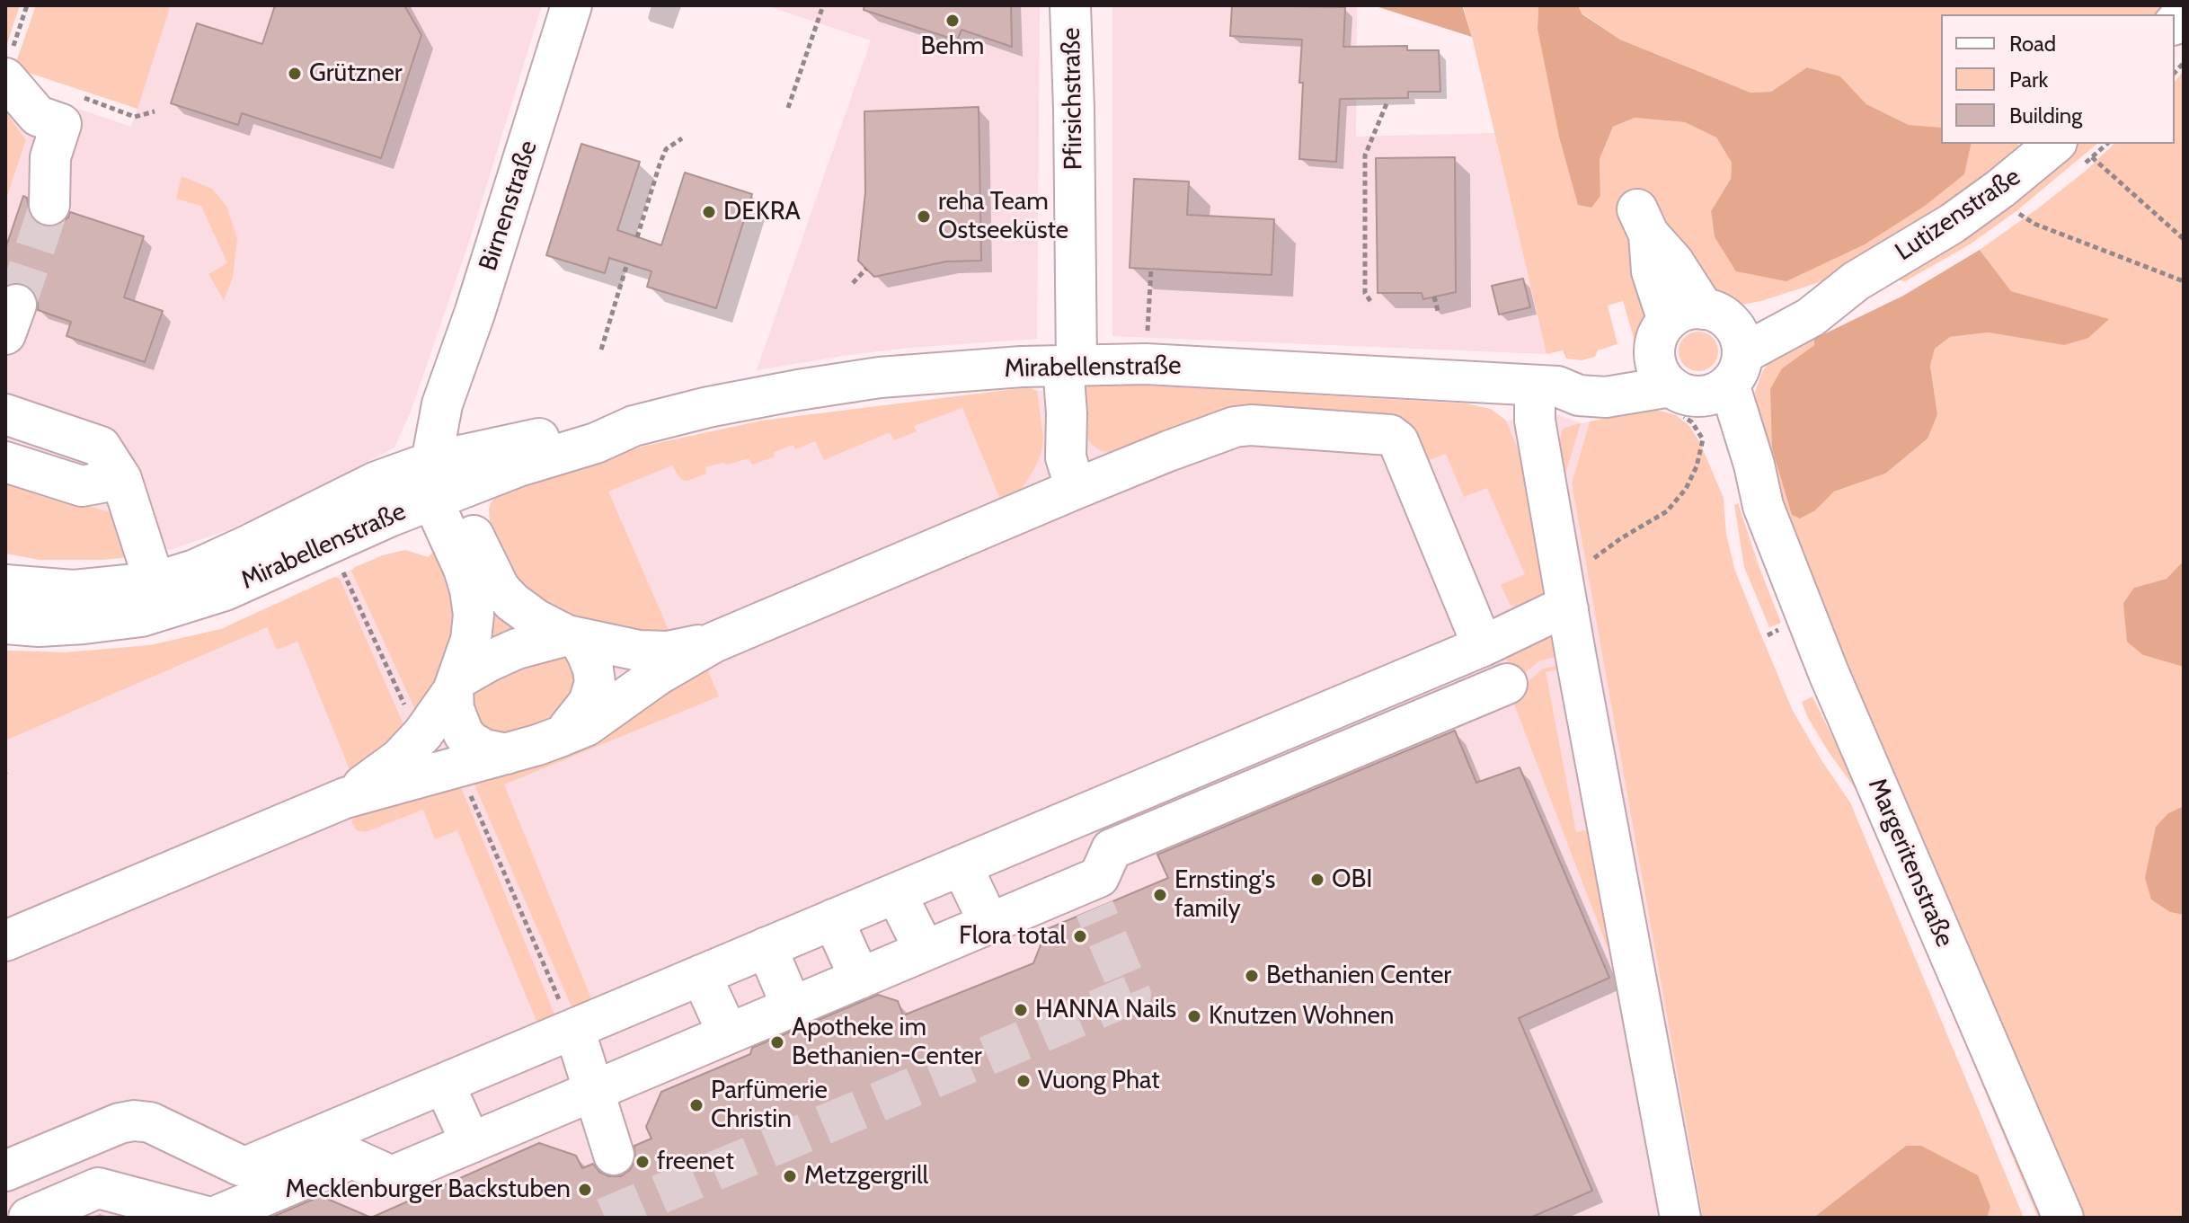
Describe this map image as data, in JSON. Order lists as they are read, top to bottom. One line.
{"streets":{"street":["Pfirsichstraße","Birnenstraße","Lutizenstraße","Mirabellenstraße","Margeritenstraße"]},"crossings":[["Pfirsichstraße","Mirabellenstraße"],["Birnenstraße","Mirabellenstraße"],["Lutizenstraße","Mirabellenstraße"],["Lutizenstraße","Margeritenstraße"],["Mirabellenstraße","Margeritenstraße"]],"places":["Behm","Grützner","DEKRA","reha Team Ostseeküste","OBI","Ernsting's family","Flora total","Bethanien Center","HANNA Nails","Knutzen Wohnen","Apotheke im Bethanien-Center","Vuong Phat","Parfümerie Christin","freenet","Metzgergrill","Mecklenburger Backstuben"],"legend":["Road","Park","Building"]}
